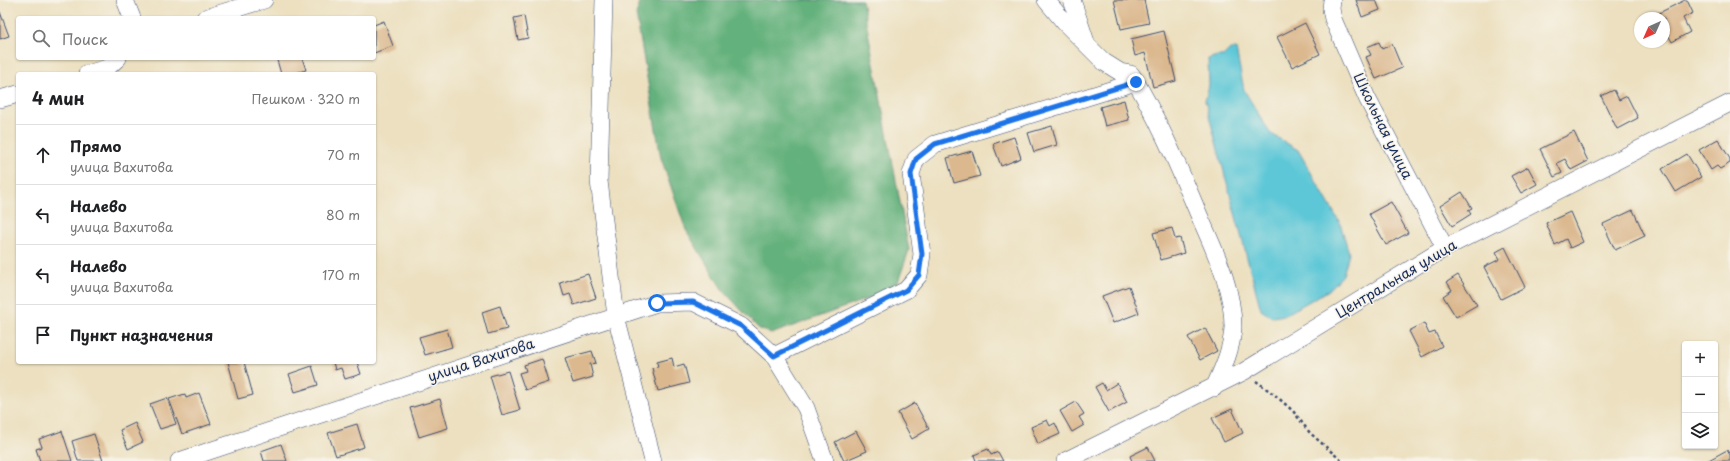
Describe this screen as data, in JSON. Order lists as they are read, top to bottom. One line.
{"streets":{"street":["Школьная улица","Центральная улица","улица Вахитова"]},"crossings":[["Школьная улица","Центральная улица"]],"north":"bottom left","page":{"search":"Поиск","heading":["4 мин","Пешком · 320 m"],"list":[["Прямо","улица Вахитова","70 m"],["Налево","улица Вахитова","80 m"],["Налево","улица Вахитова","170 m"],"Пункт назначения"],"map_buttons":["+","−"]}}
